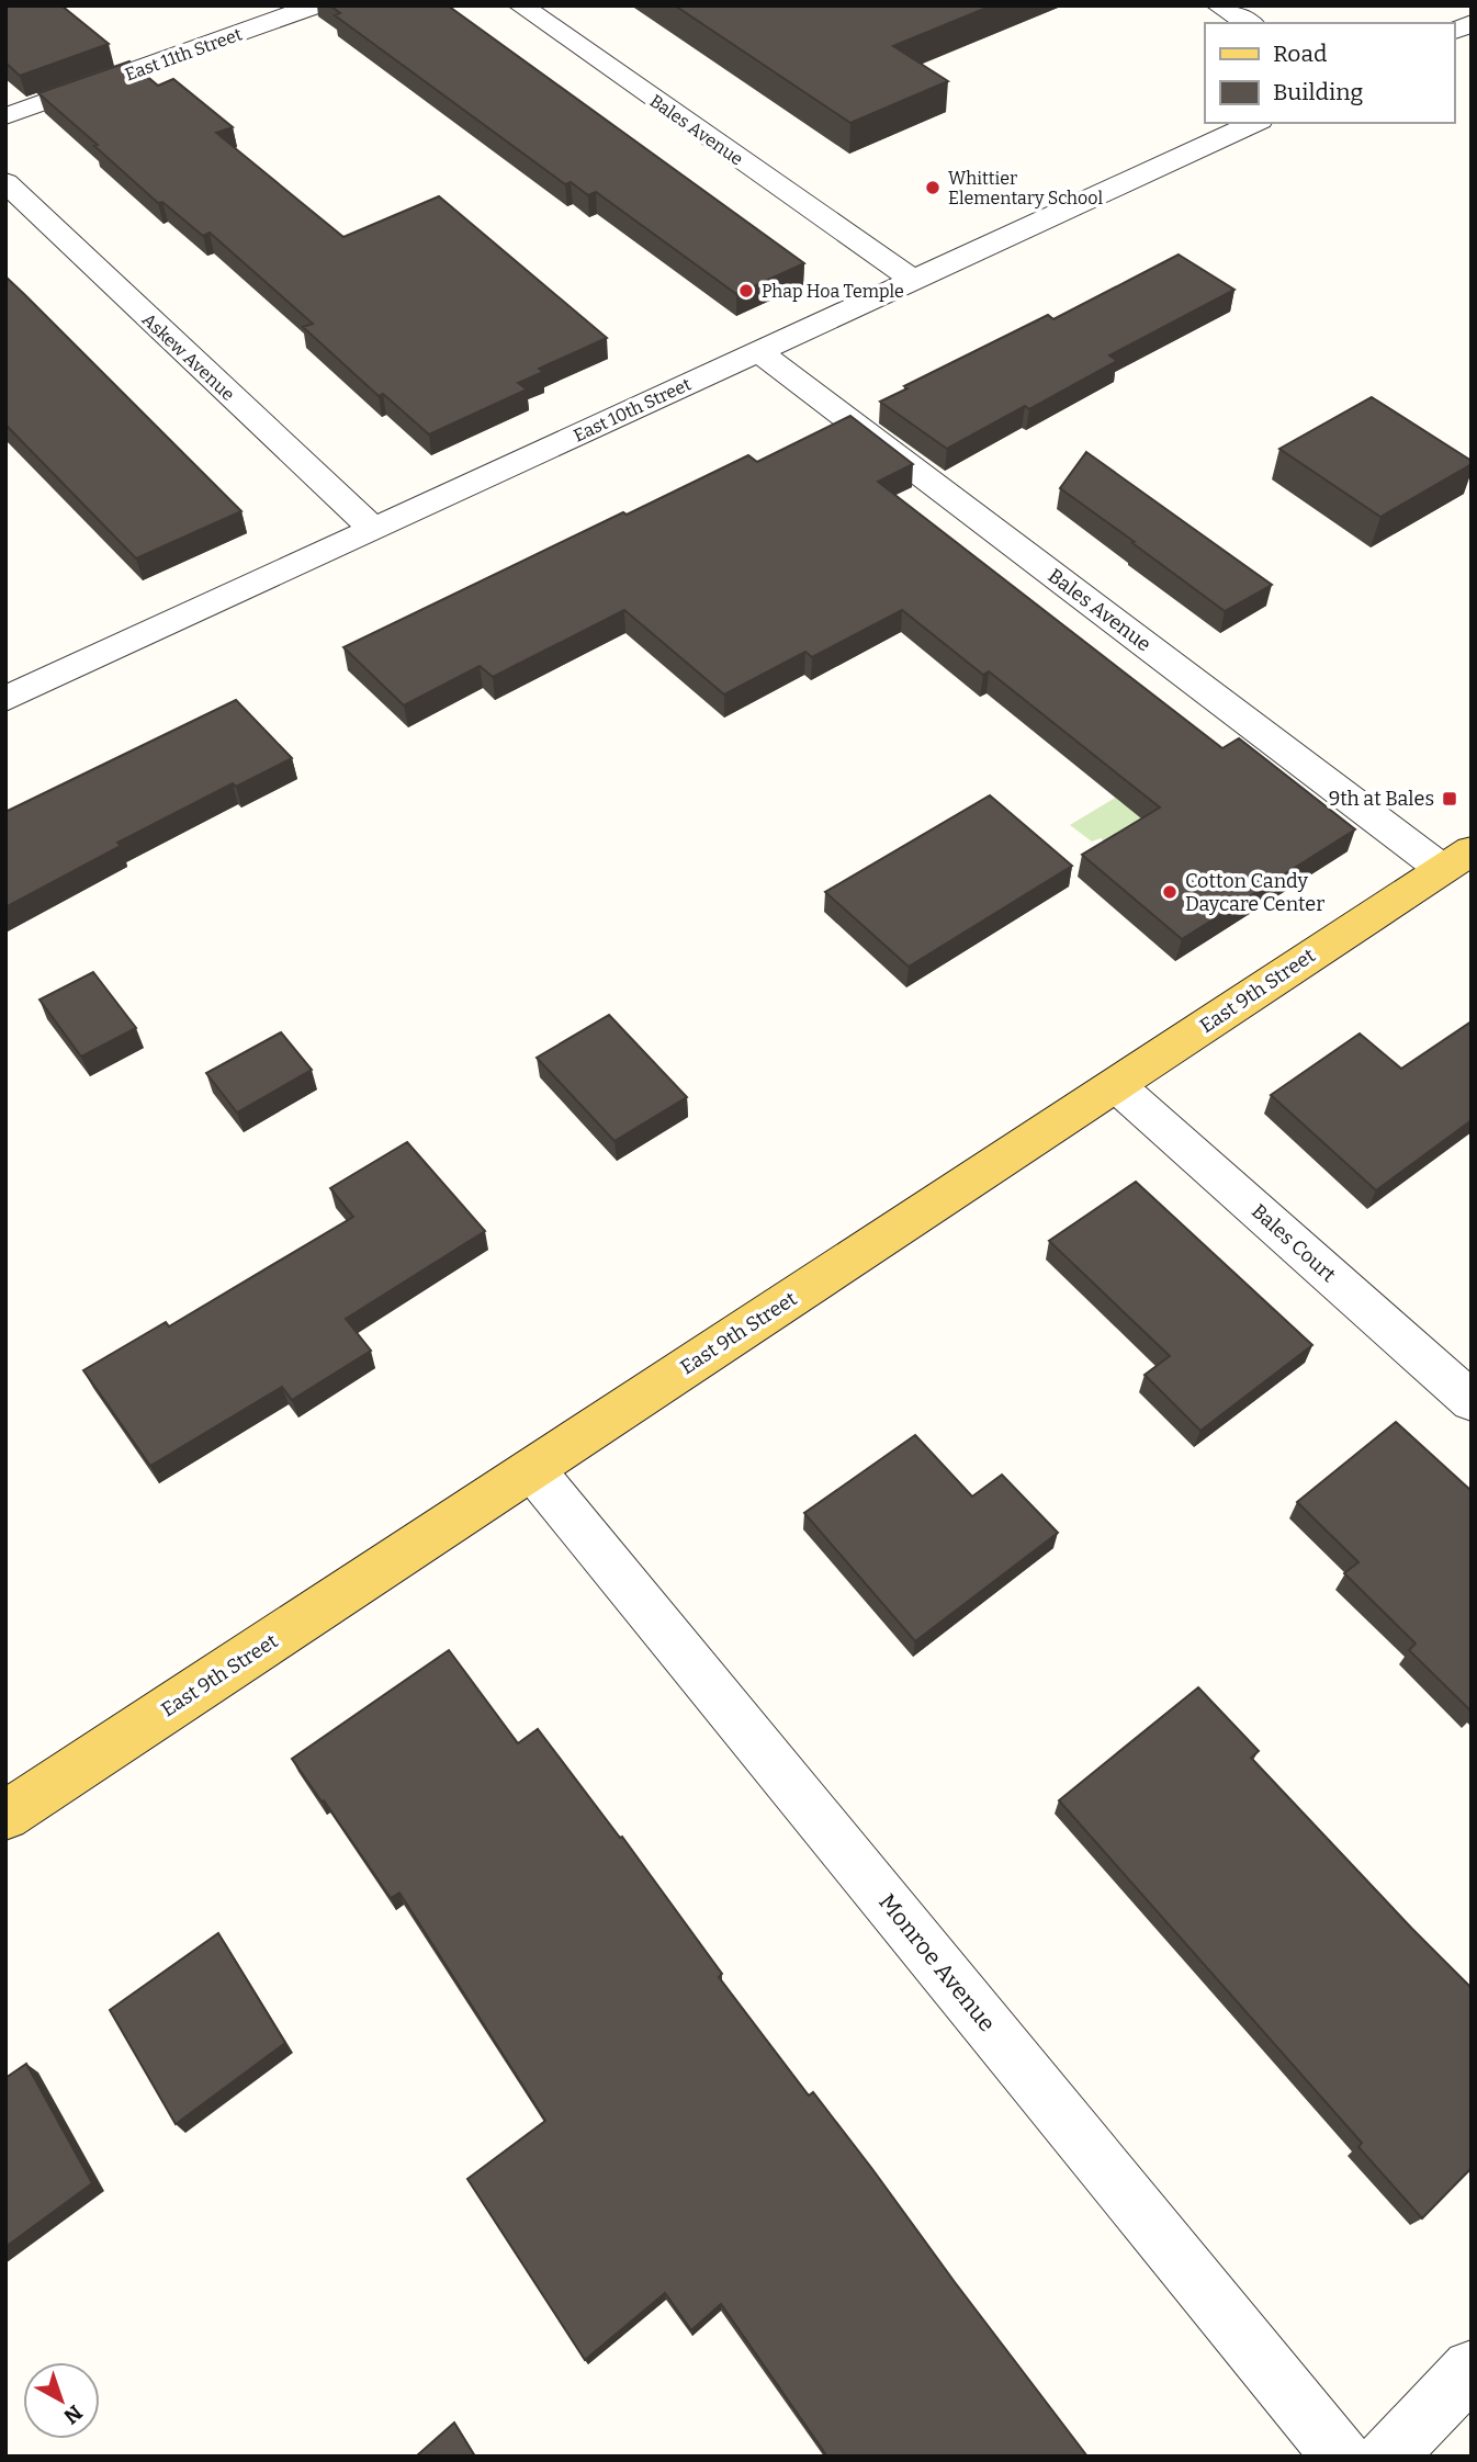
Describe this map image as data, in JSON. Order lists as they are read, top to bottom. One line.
{"streets":{"main road":["East 9th Street"],"street":["East 11th Street","Bales Avenue","Askew Avenue","East 10th Street","Bales Court","Monroe Avenue"]},"crossings":[["Bales Avenue","East 10th Street"],["Bales Avenue","East 9th Street"],["Askew Avenue","East 10th Street"],["East 9th Street","Bales Court"],["East 9th Street","Monroe Avenue"]],"places":{"other":["Whittier Elementary School","Phap Hoa Temple","Cotton Candy Daycare Center"],"transit":["9th at Bales"]},"legend":["Road","Building"],"north":"bottom right"}
